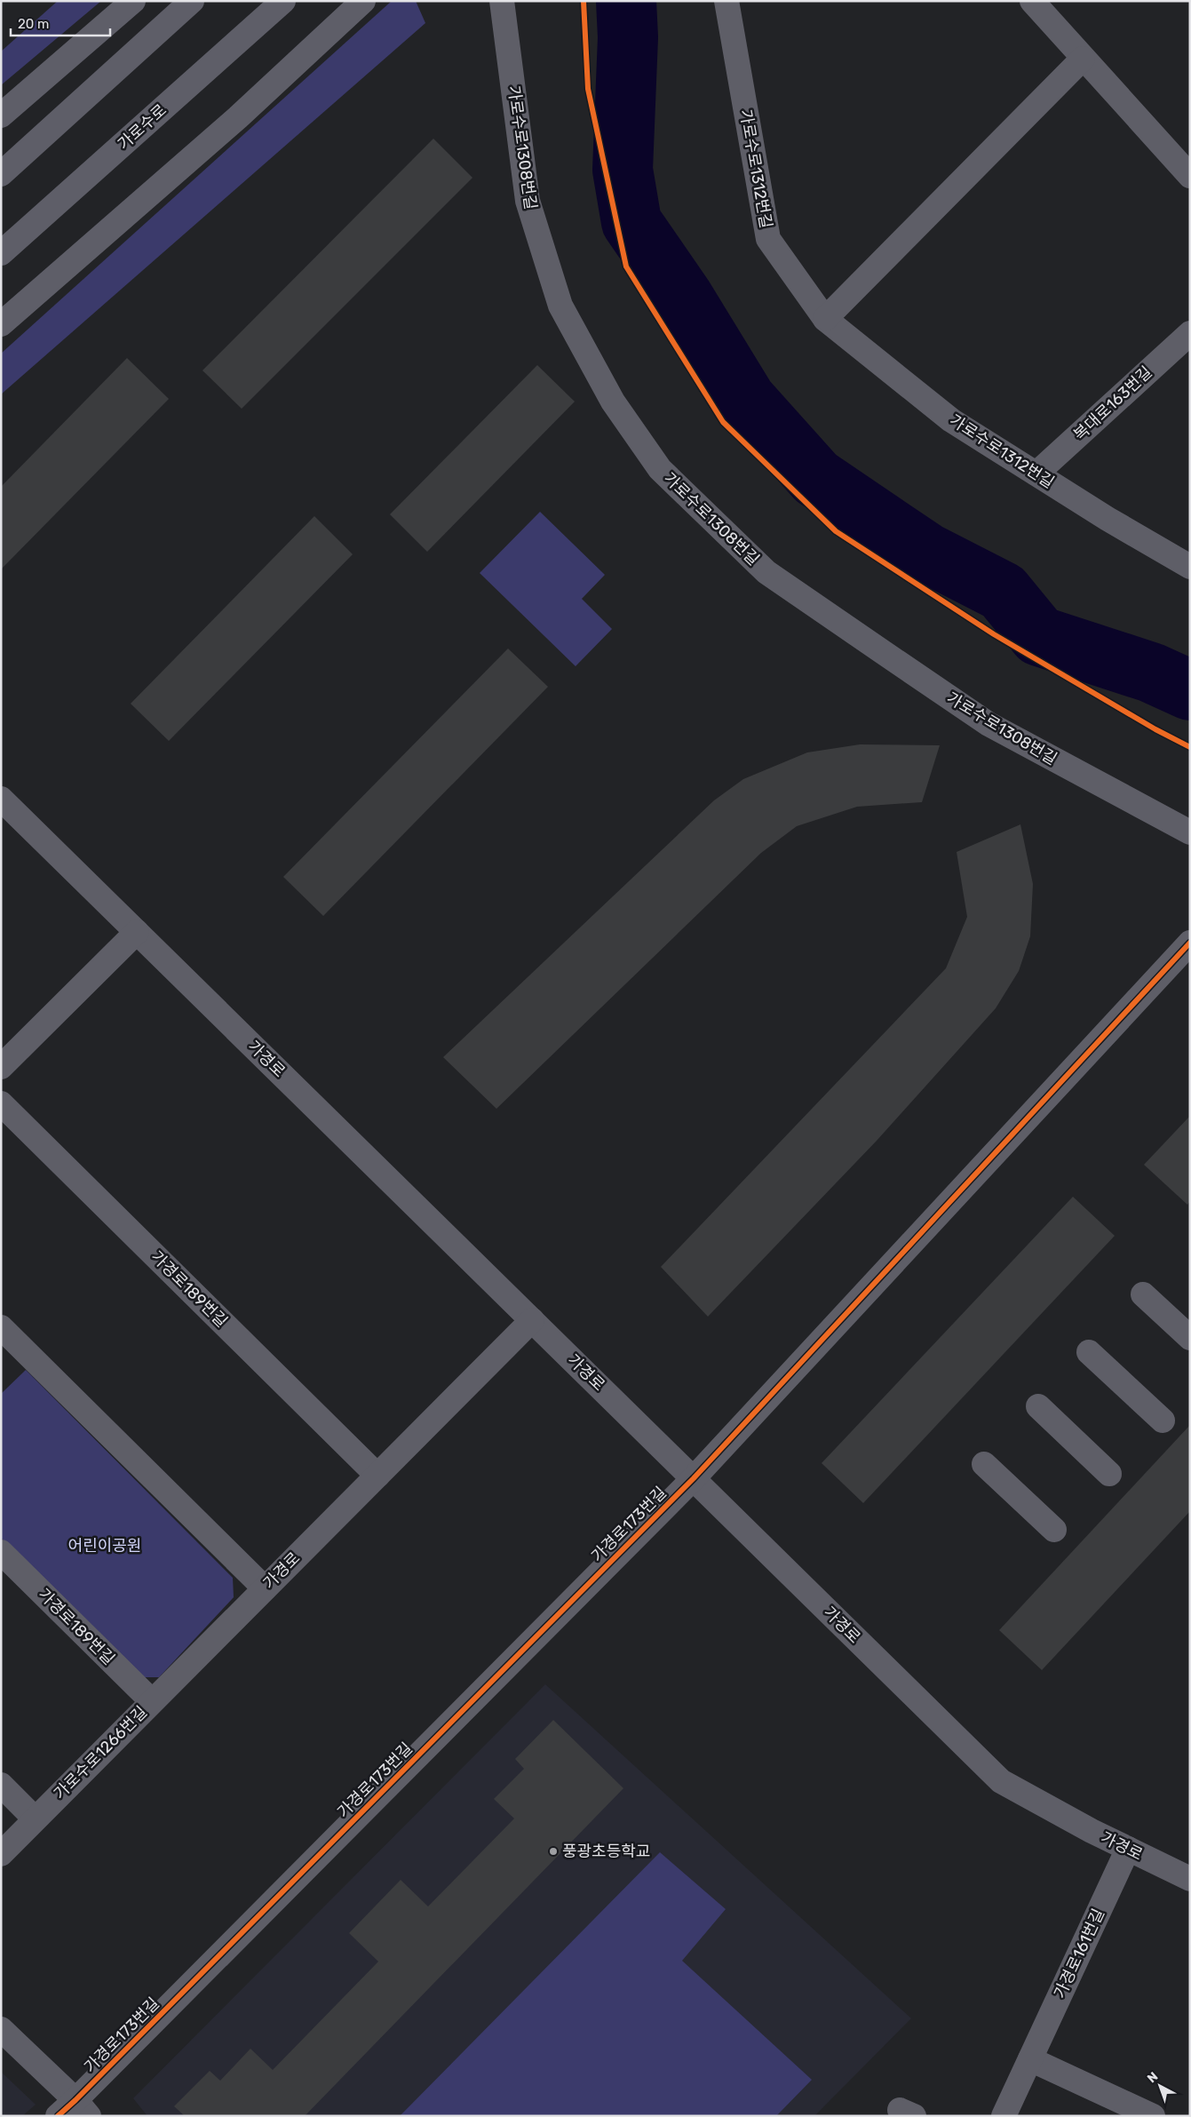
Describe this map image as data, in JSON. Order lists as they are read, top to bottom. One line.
{"streets":{"main road":["가로수로"],"street":["가로수로1308번길","가로수로1312번길","복대로163번길","가경로","가경로189번길","가경로173번길","가로수로1266번길","가경로161번길"]},"crossings":[["가로수로1312번길","복대로163번길"],["가경로","가경로189번길"],["가경로","가경로173번길"],["가경로","가로수로1266번길"],["가경로","가경로161번길"],["가경로189번길","가로수로1266번길"]],"parks":["어린이공원"],"places":["풍광초등학교"],"scale_bar":"20 m","north":"top left"}
